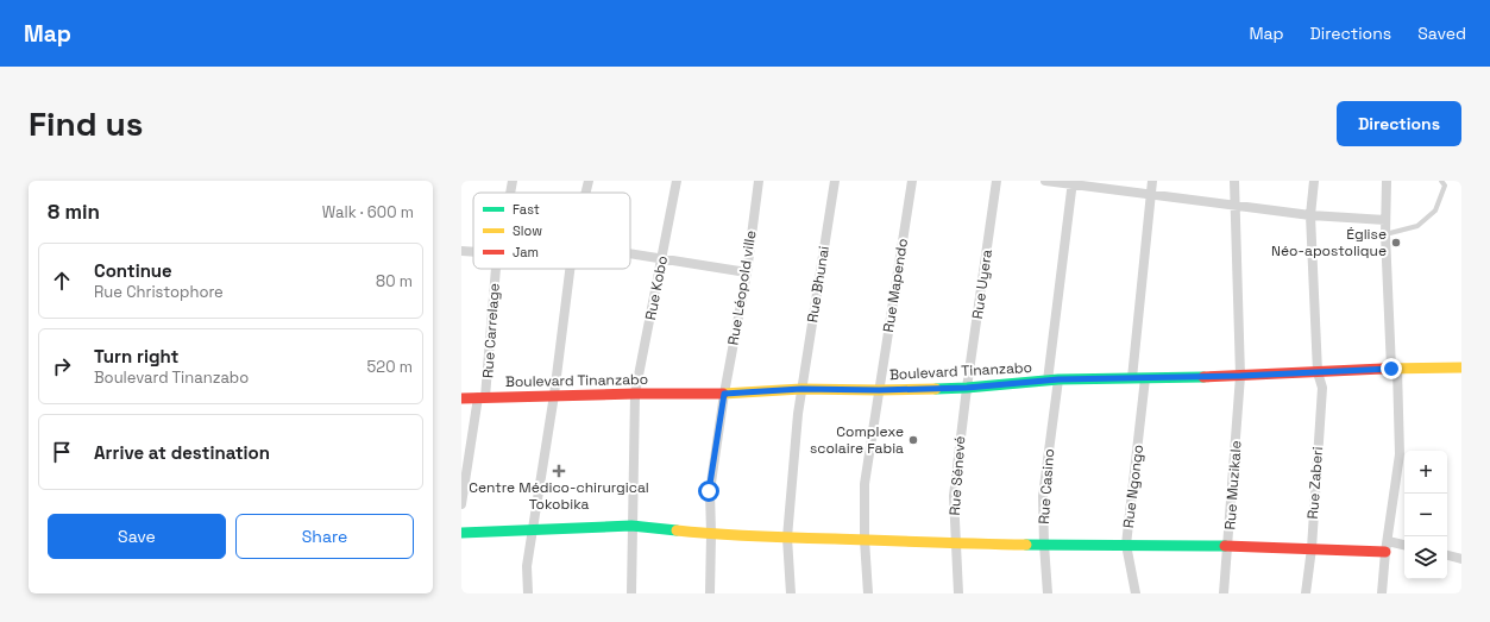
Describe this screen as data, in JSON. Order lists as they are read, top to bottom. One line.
{"streets":{"street":["Rue Bhunai","Rue Uyera","Rue Mapendo","Rue Kobo","Rue Léopold ville","Rue Carrelage","Boulevard Tinanzabo","Rue Sénevé","Rue Zaberi","Rue Muzikale","Rue Casino","Rue Ngongo"]},"crossings":[["Rue Bhunai","Boulevard Tinanzabo"],["Rue Uyera","Boulevard Tinanzabo"],["Rue Uyera","Rue Sénevé"],["Rue Mapendo","Boulevard Tinanzabo"],["Rue Kobo","Boulevard Tinanzabo"],["Rue Léopold ville","Boulevard Tinanzabo"],["Rue Carrelage","Boulevard Tinanzabo"],["Boulevard Tinanzabo","Rue Sénevé"],["Boulevard Tinanzabo","Rue Zaberi"],["Boulevard Tinanzabo","Rue Muzikale"],["Boulevard Tinanzabo","Rue Casino"],["Boulevard Tinanzabo","Rue Ngongo"]],"places":{"other":["Église Néo-apostolique","Complexe scolaire Fabia"],"health":["Centre Médico-chirurgical Tokobika"]},"legend":["Fast","Slow","Jam"],"page":{"header":"Map","nav":["Map","Directions","Saved"],"buttons":["Directions",["Save","Share"]],"title":"Find us","heading":["8 min","Walk · 600 m"],"list":[["Continue","Rue Christophore","80 m"],["Turn right","Boulevard Tinanzabo","520 m"],"Arrive at destination"],"map_buttons":["+","−"]}}
